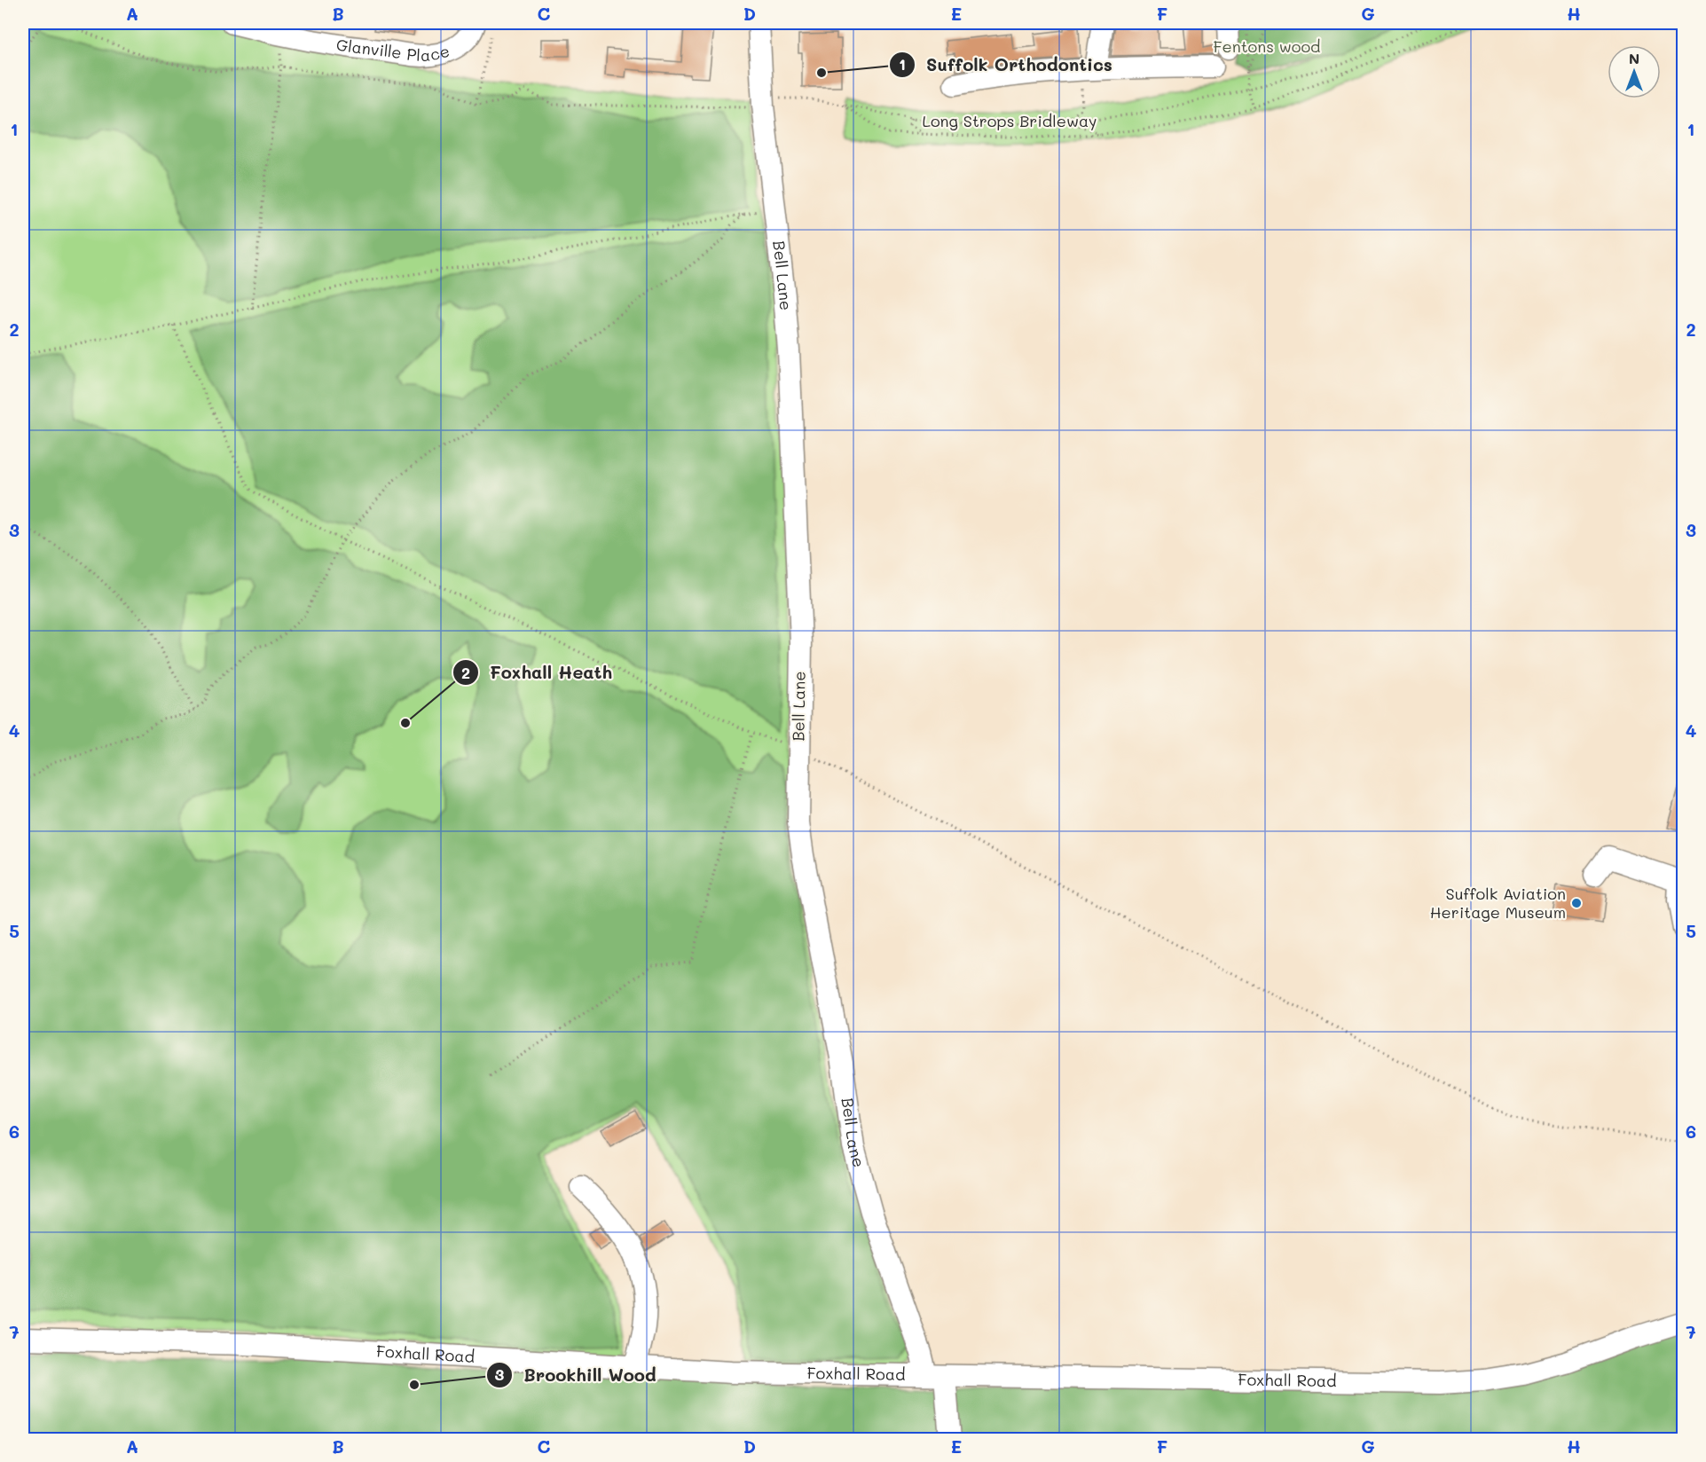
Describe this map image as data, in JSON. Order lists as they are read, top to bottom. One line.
{"streets":{"street":["Glanville Place","Bell Lane","Foxhall Road"],"path":["Long Strops Bridleway"]},"crossings":[["Long Strops Bridleway","Bell Lane"],["Bell Lane","Foxhall Road"]],"parks":["Fentons wood"],"places":["Suffolk Orthodontics","Foxhall Heath","Suffolk Aviation Heritage Museum","Brookhill Wood"],"north":"top","grid":{"columns":["A","B","C","D","E","F","G","H"],"rows":["1","2","3","4","5","6","7"]}}
